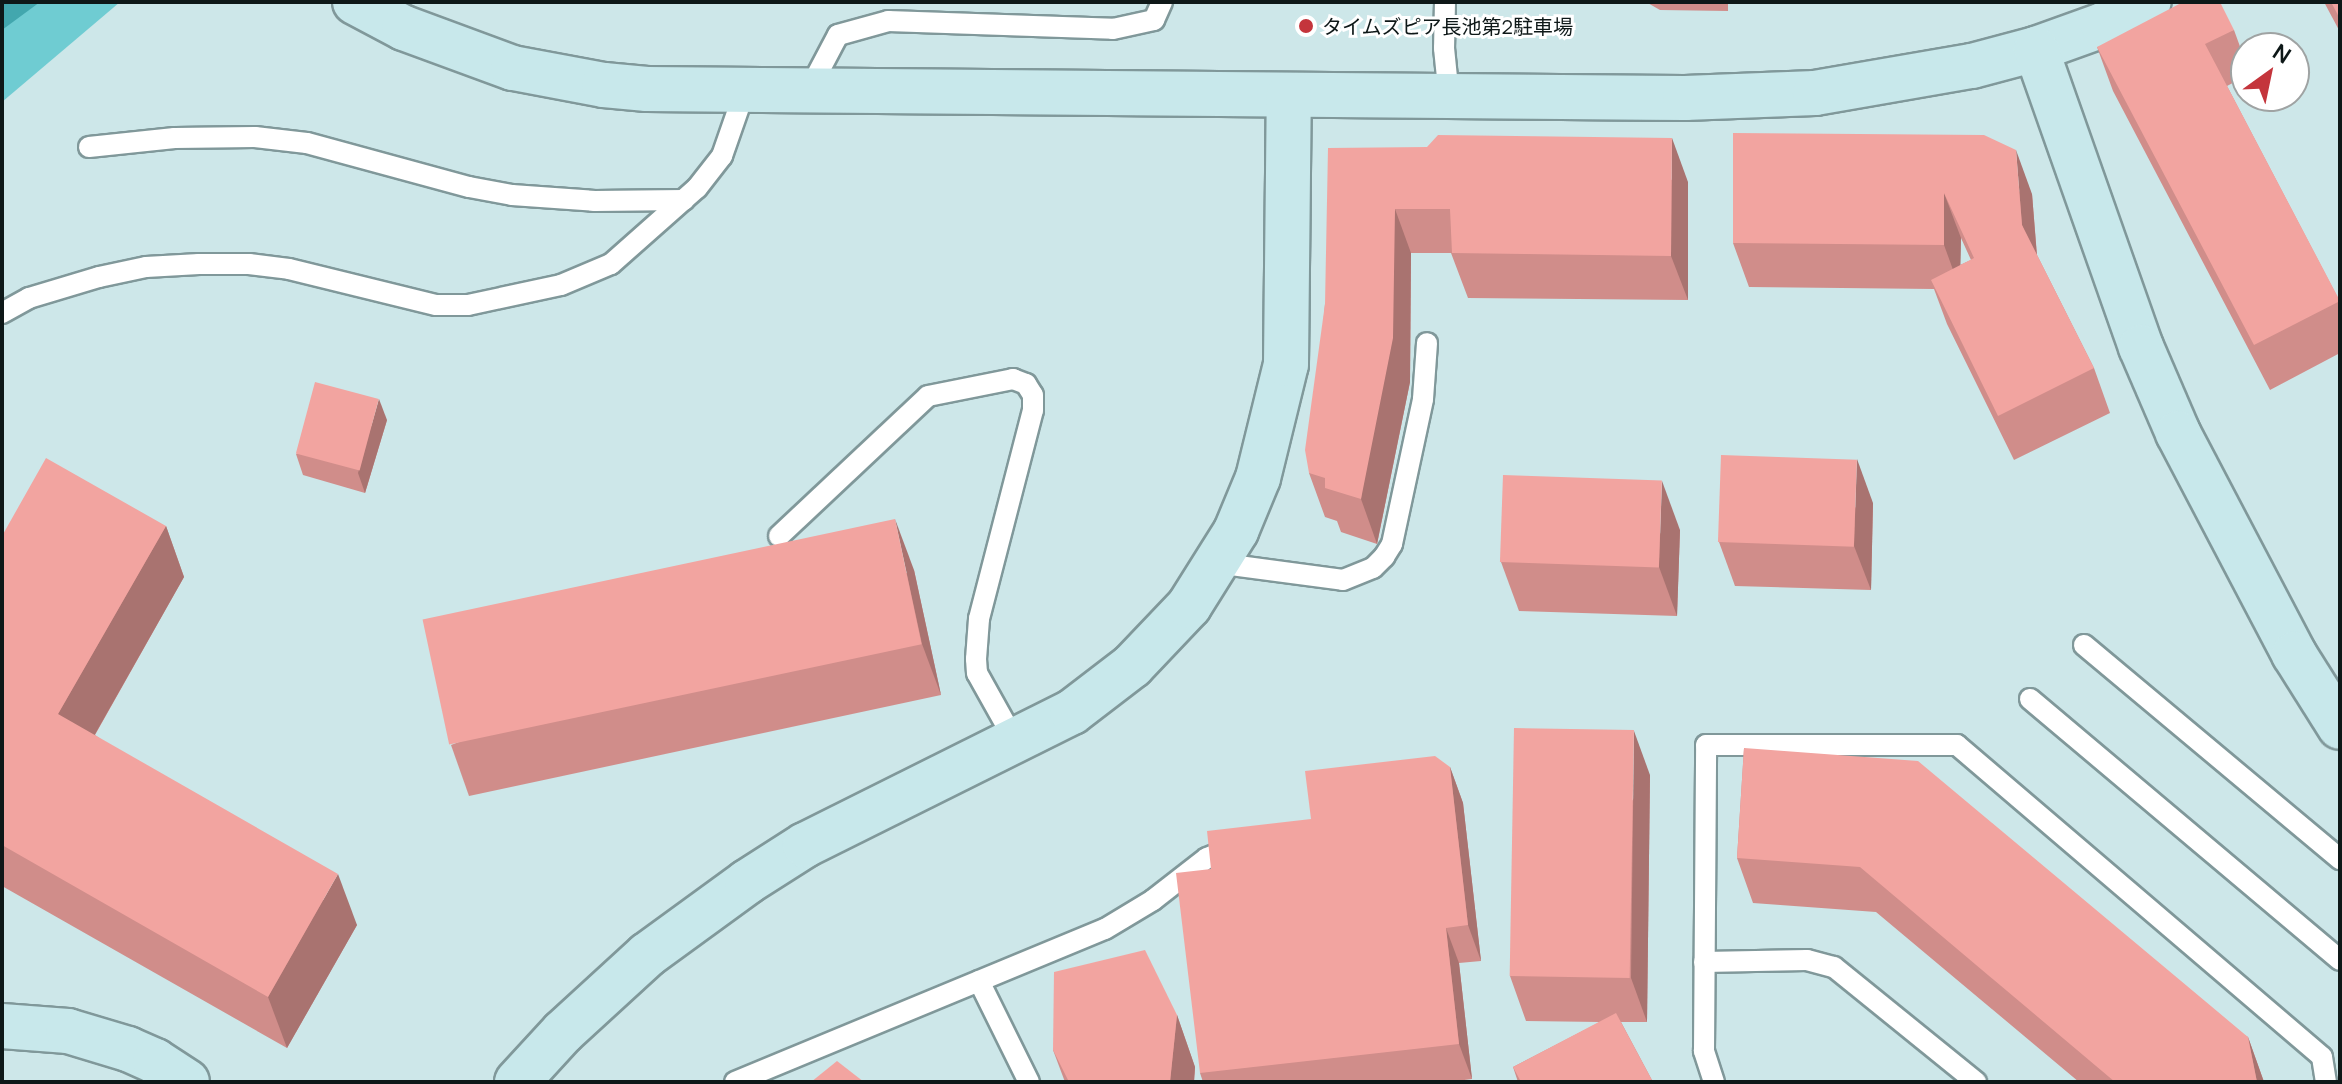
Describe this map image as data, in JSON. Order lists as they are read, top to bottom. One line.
{"places":["タイムズピア長池第2駐車場"],"north":"top right"}
